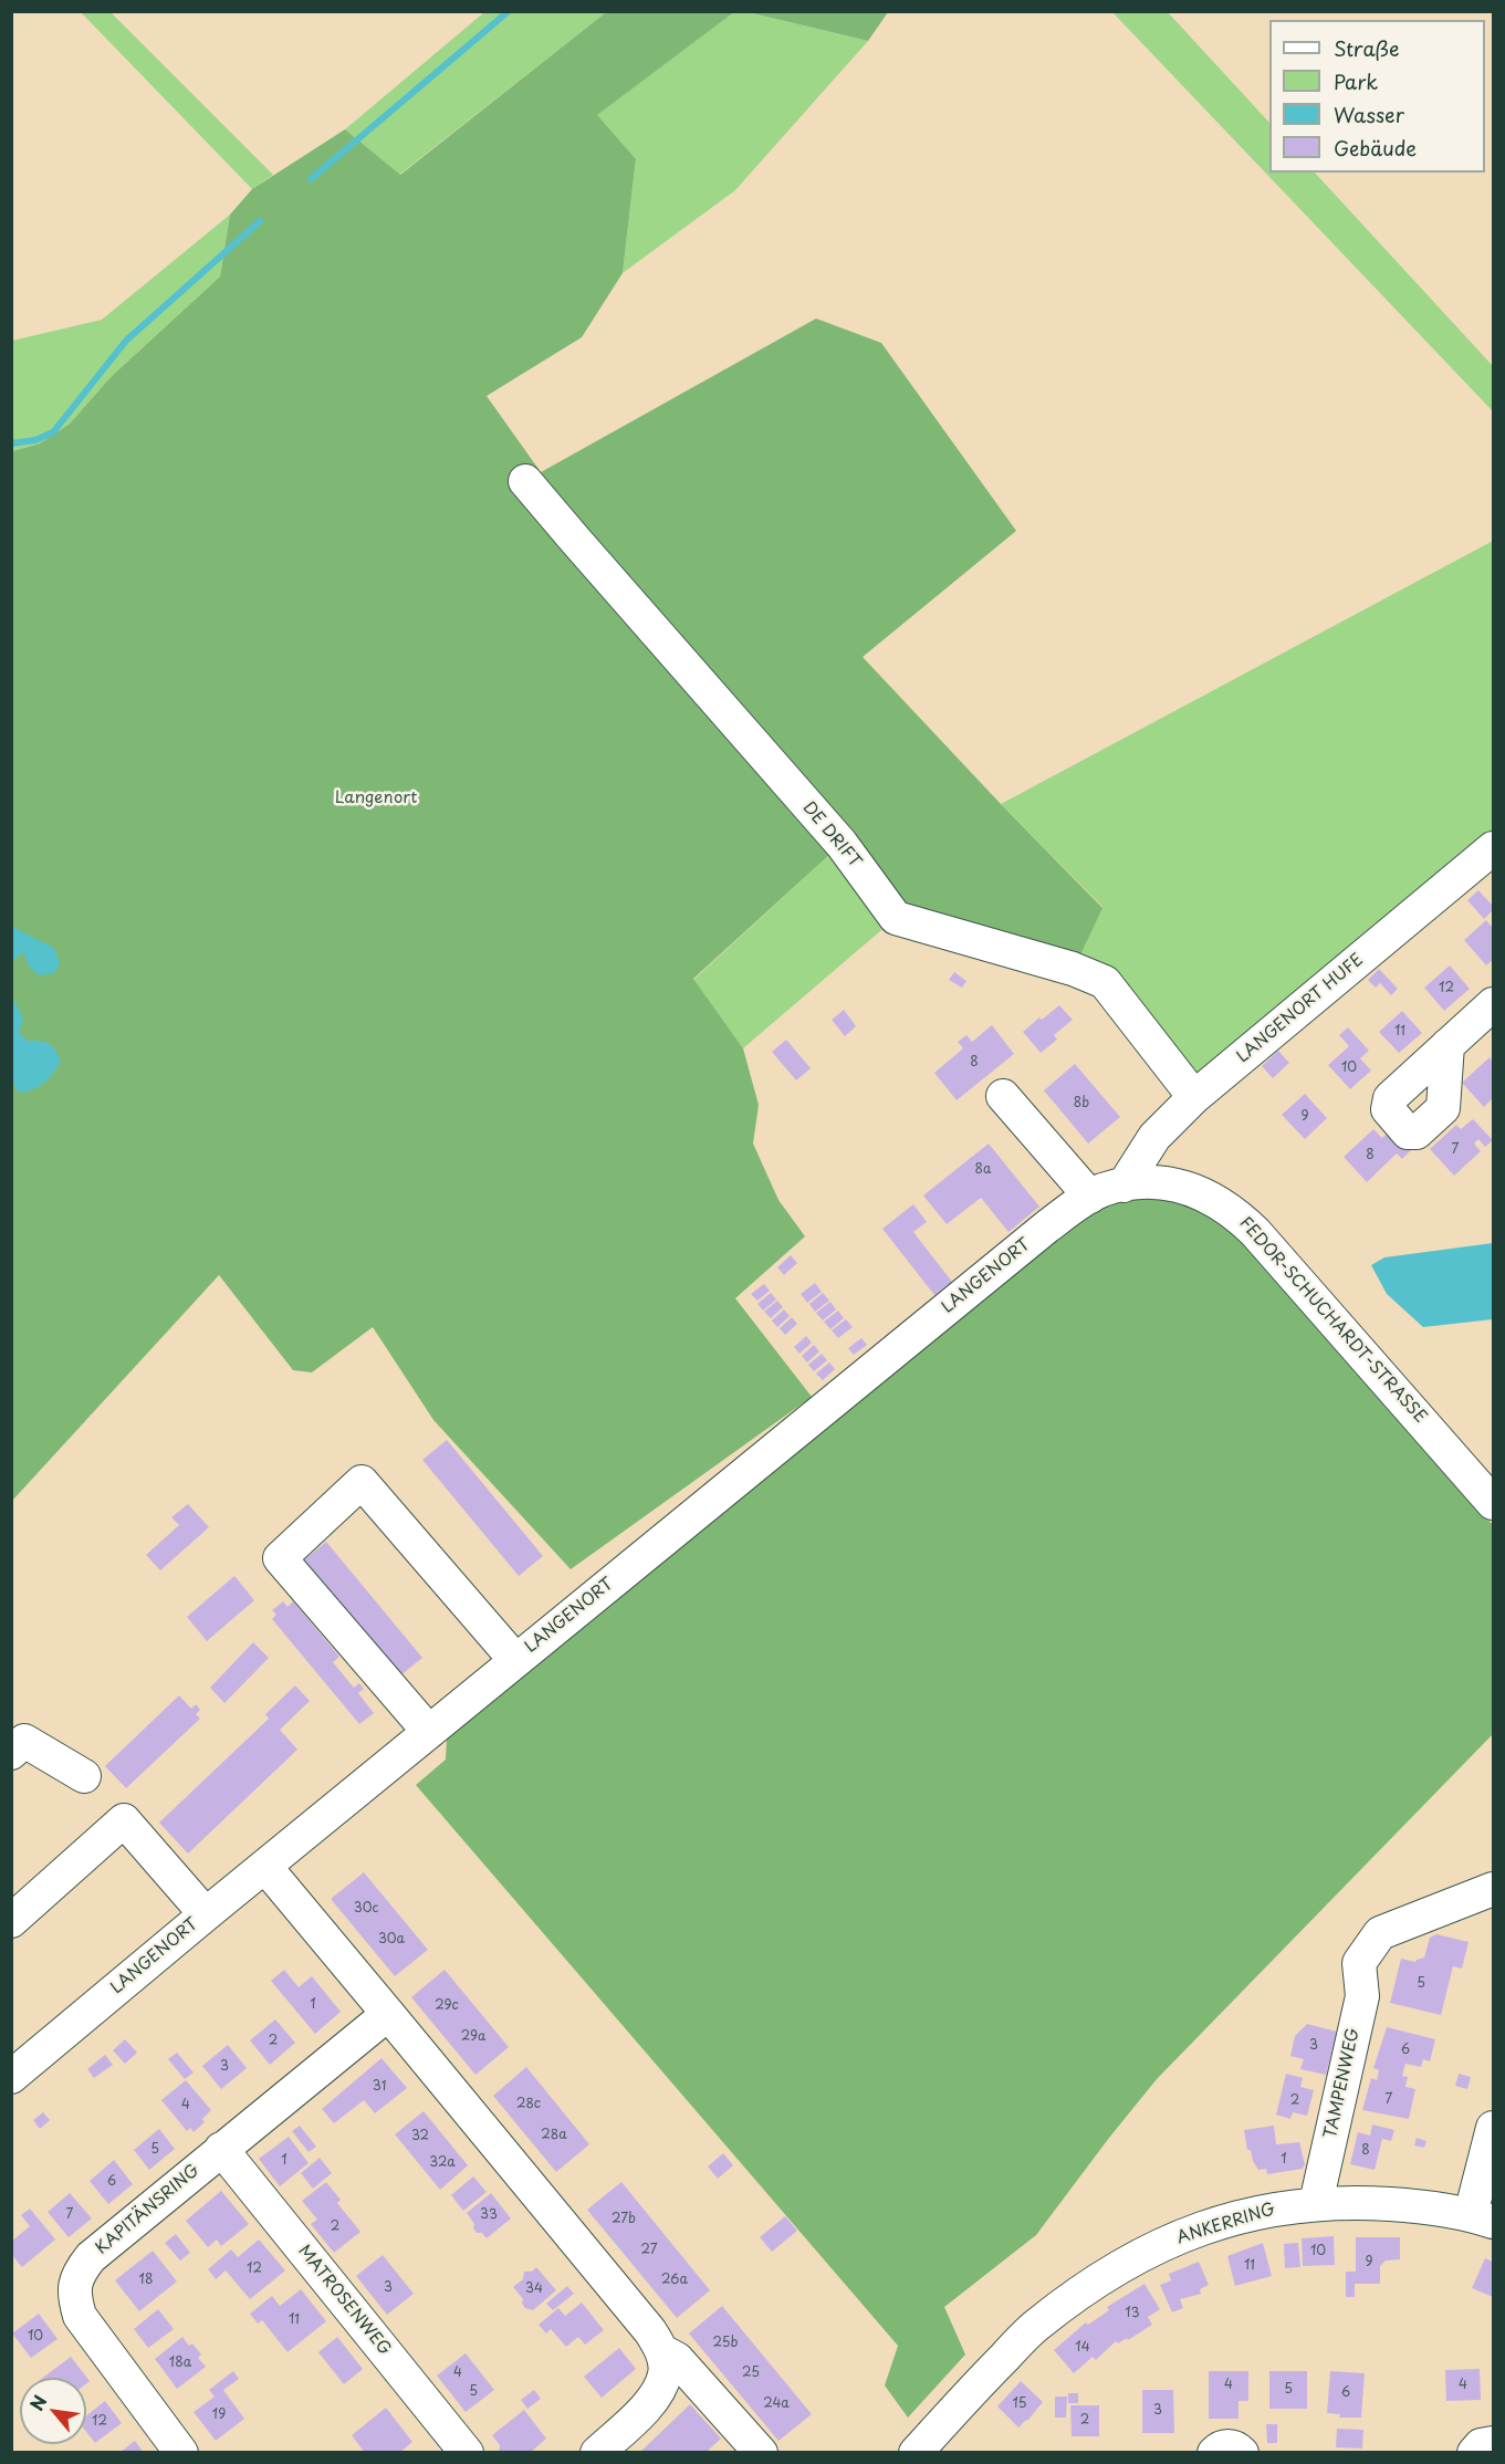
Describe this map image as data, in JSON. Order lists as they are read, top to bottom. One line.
{"streets":{"street":["DE DRIFT","LANGENORT HUFE","LANGENORT","FEDOR-SCHUCHARDT-STRASSE","TAMPENWEG","KAPITÄNSRING","ANKERRING","MATROSENWEG"]},"crossings":[["DE DRIFT","LANGENORT HUFE"],["LANGENORT HUFE","LANGENORT"],["LANGENORT HUFE","FEDOR-SCHUCHARDT-STRASSE"],["LANGENORT","FEDOR-SCHUCHARDT-STRASSE"],["TAMPENWEG","ANKERRING"],["KAPITÄNSRING","MATROSENWEG"]],"parks":["Langenort"],"house_numbers":["12","11","8","10","8b","9","7","8","8a","30c","30a","5","1","29c","29a","2","3","6","3","31","7","2","28c","4","28a","32","5","8","1","1","32a","6","7","33","27b","2","27","10","9","11","12","18","26a","3","34","13","11","10","25b","14","18a","4","25","4","4","5","5","6","24a","15","3","19","2","12"],"legend":["Straße","Park","Wasser","Gebäude"],"north":"top left"}
